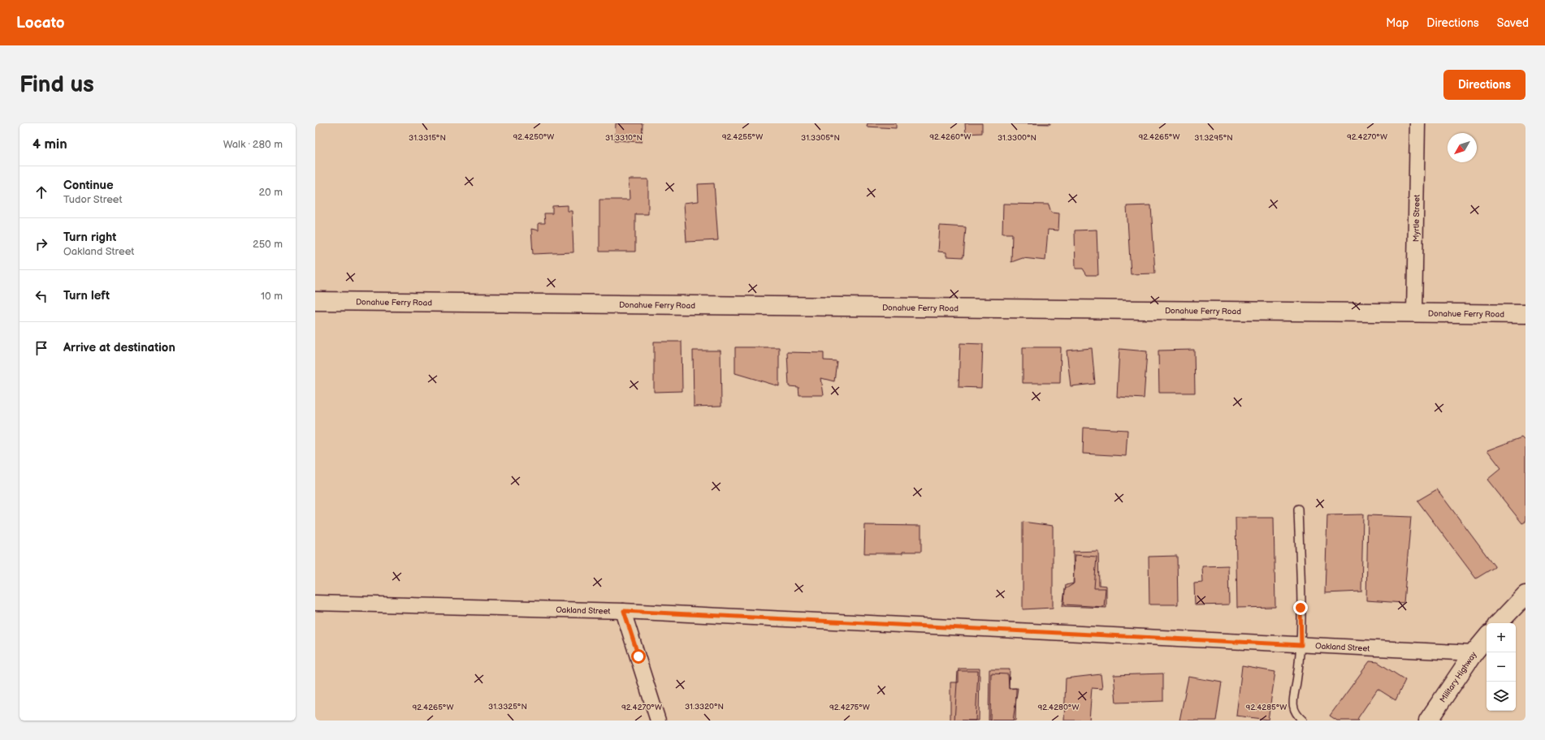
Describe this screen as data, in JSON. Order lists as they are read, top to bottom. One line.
{"streets":{"main road":["Donahue Ferry Road","Military Highway"],"street":["Myrtle Street","Oakland Street"]},"crossings":[["Myrtle Street","Donahue Ferry Road"],["Oakland Street","Military Highway"]],"north":"bottom left","page":{"header":"Locato","nav":["Map","Directions","Saved"],"buttons":"Directions","title":"Find us","heading":["4 min","Walk · 280 m"],"list":[["Continue","Tudor Street","20 m"],["Turn right","Oakland Street","250 m"],["Turn left","10 m"],"Arrive at destination"],"map_buttons":["+","−"]},"coordinates":["92.4250°W","92.4255°W","92.4260°W","92.4265°W","92.4270°W","31.3295°N","31.3315°N","31.3310°N","31.3305°N","31.3300°N","31.3325°N","31.3320°N","92.4275°W","92.4280°W","92.4285°W"]}
